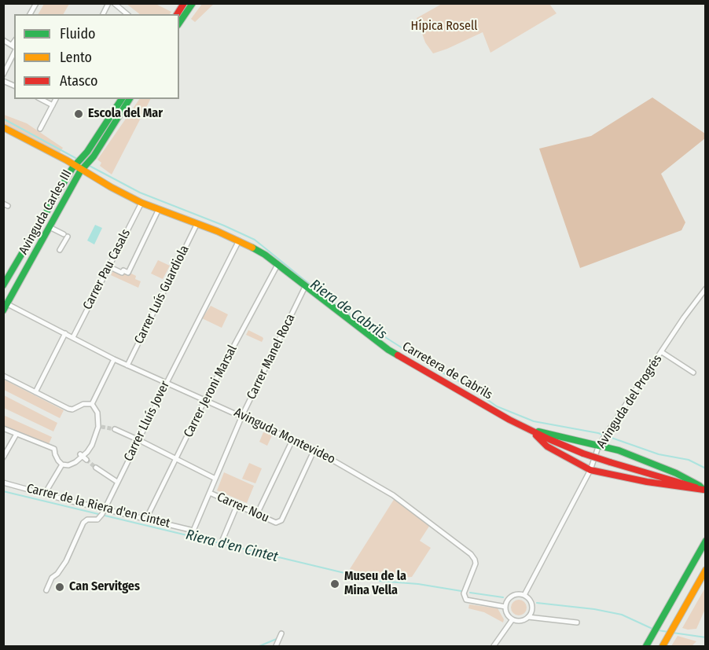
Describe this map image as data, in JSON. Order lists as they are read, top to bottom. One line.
{"streets":{"main road":["Avinguda Carles III","Carretera de Cabrils"],"street":["Carrer Pau Casals","Carrer Luís Guardiola","Carrer Manel Roca","Carrer Jeroni Marsal","Avinguda del Progrés","Carrer Lluís Jover","Avinguda Montevideo","Carrer de la Riera d'en Cintet","Carrer Nou"]},"crossings":[["Avinguda Carles III","Carretera de Cabrils"],["Avinguda Carles III","Avinguda Montevideo"],["Carrer Pau Casals","Carretera de Cabrils"],["Carrer Pau Casals","Avinguda Montevideo"],["Carrer Luís Guardiola","Carretera de Cabrils"],["Carrer Luís Guardiola","Avinguda Montevideo"],["Carrer Manel Roca","Carretera de Cabrils"],["Carrer Manel Roca","Avinguda Montevideo"],["Carrer Manel Roca","Carrer de la Riera d'en Cintet"],["Carrer Manel Roca","Carrer Nou"],["Carretera de Cabrils","Carrer Jeroni Marsal"],["Carretera de Cabrils","Carrer Lluís Jover"],["Carrer Jeroni Marsal","Avinguda Montevideo"],["Carrer Jeroni Marsal","Carrer de la Riera d'en Cintet"],["Avinguda del Progrés","Avinguda Montevideo"],["Carrer Lluís Jover","Avinguda Montevideo"],["Carrer Lluís Jover","Carrer de la Riera d'en Cintet"],["Avinguda Montevideo","Carrer Nou"]],"water":["Riera de Cabrils","Riera d'en Cintet"],"parks":["Hípica Rosell"],"places":["Escola del Mar","Museu de la Mina Vella","Can Servitges"],"legend":["Fluido","Lento","Atasco"]}
